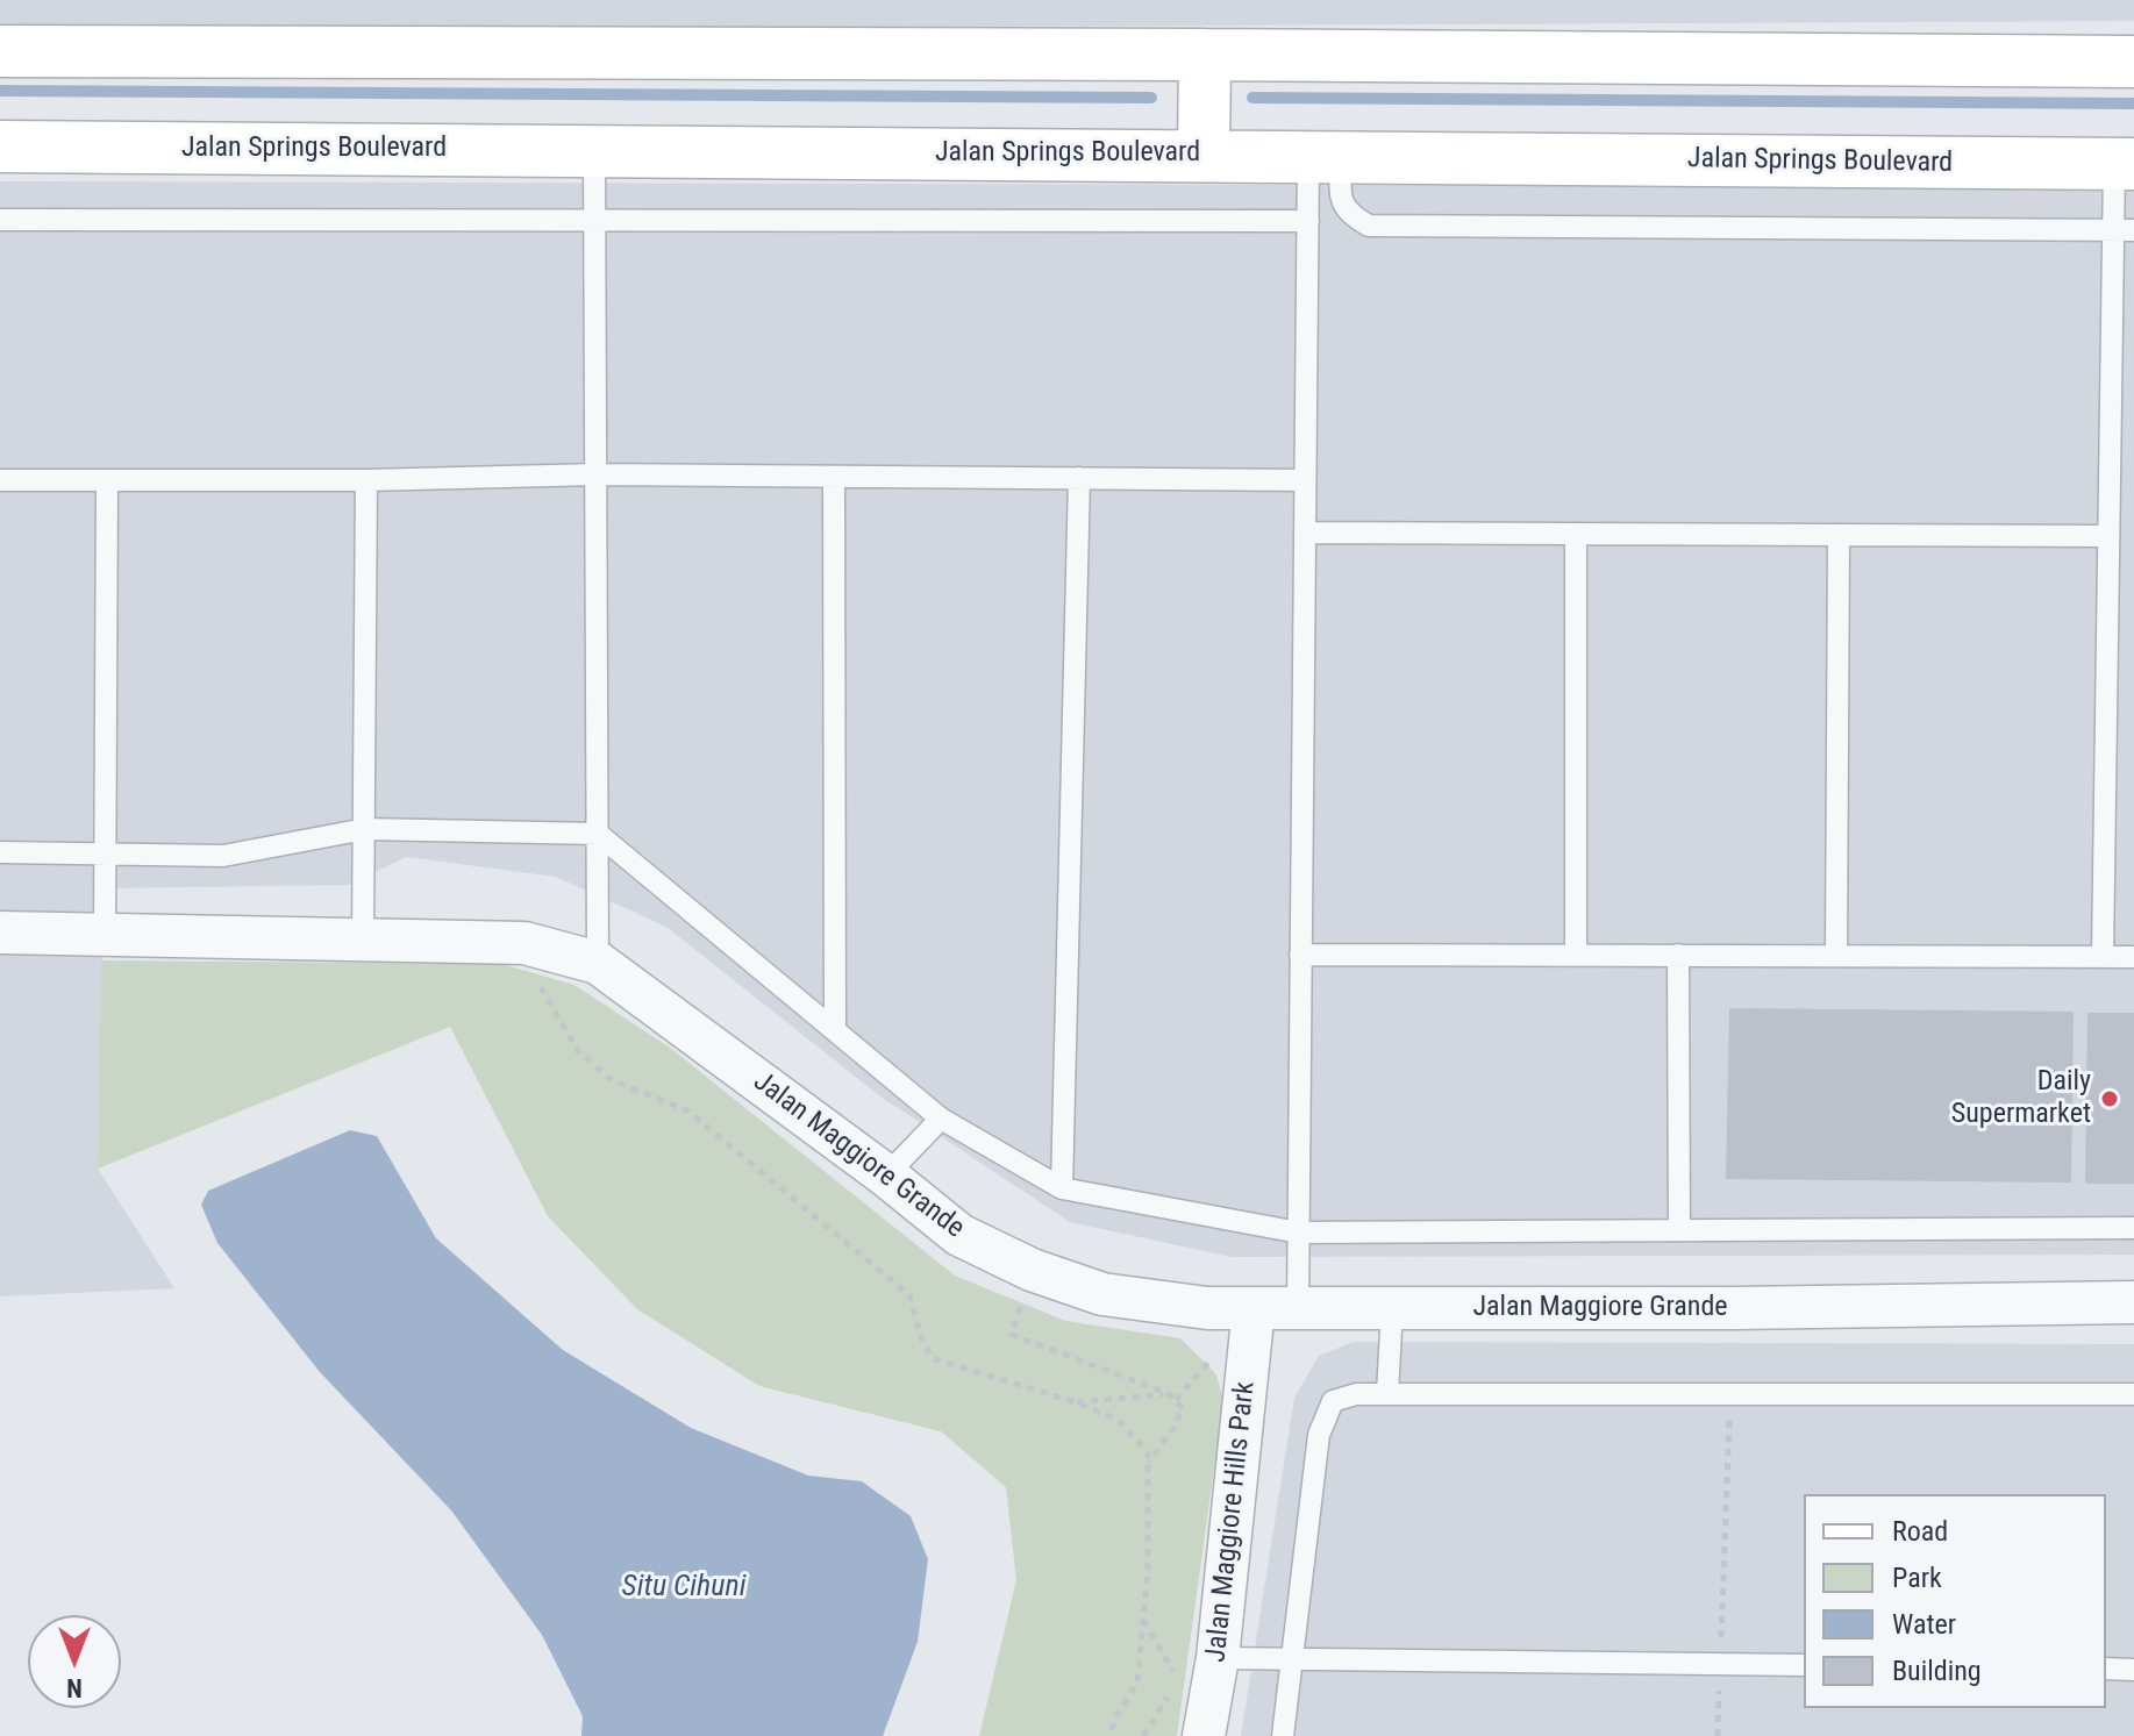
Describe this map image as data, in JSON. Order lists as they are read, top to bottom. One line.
{"streets":{"main road":["Jalan Springs Boulevard"],"street":["Jalan Maggiore Grande","Jalan Maggiore Hills Park"]},"crossings":[["Jalan Maggiore Grande","Jalan Maggiore Hills Park"]],"water":["Situ Cihuni"],"places":["Daily Supermarket"],"legend":["Road","Park","Water","Building"],"north":"bottom"}
